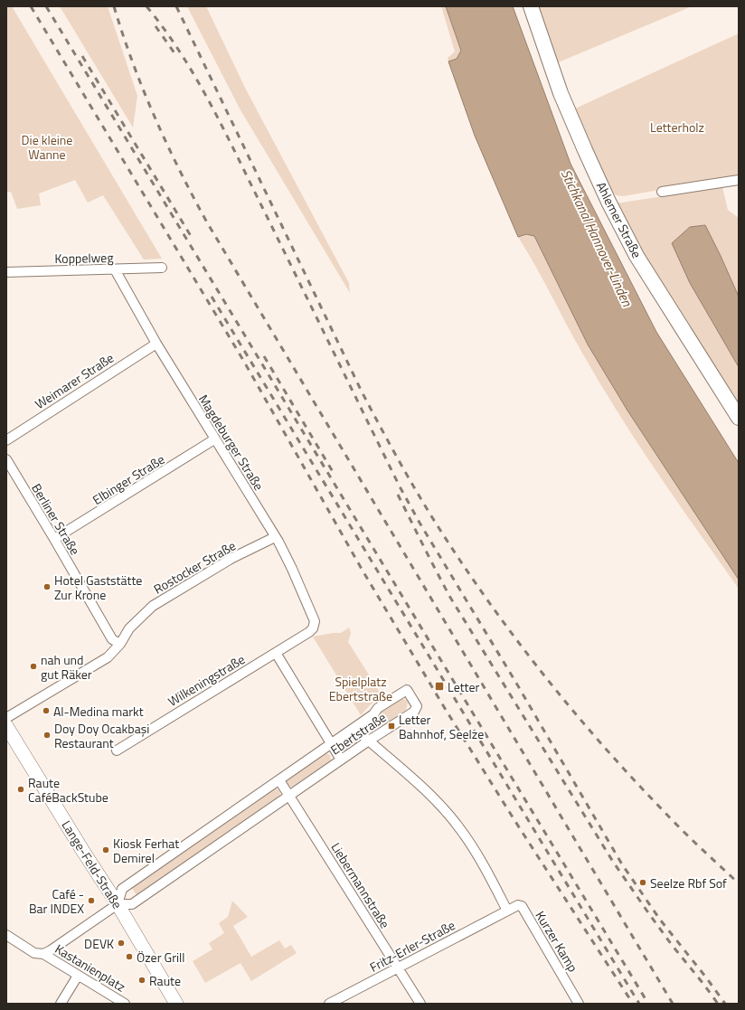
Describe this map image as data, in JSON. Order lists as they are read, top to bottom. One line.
{"streets":{"main road":["Ahlemer Straße"],"street":["Koppelweg","Weimarer Straße","Magdeburger Straße","Elbinger Straße","Berliner Straße","Rostocker Straße","Wilkeningstraße","Ebertstraße","Lange-Feld-Straße","Liebermannstraße","Kurzer Kamp","Fritz-Erler-Straße","Kastanienplatz"]},"crossings":[["Koppelweg","Magdeburger Straße"],["Weimarer Straße","Magdeburger Straße"],["Magdeburger Straße","Elbinger Straße"],["Magdeburger Straße","Rostocker Straße"],["Magdeburger Straße","Wilkeningstraße"],["Elbinger Straße","Berliner Straße"],["Berliner Straße","Rostocker Straße"],["Ebertstraße","Lange-Feld-Straße"],["Ebertstraße","Liebermannstraße"],["Ebertstraße","Kastanienplatz"],["Liebermannstraße","Fritz-Erler-Straße"],["Kurzer Kamp","Fritz-Erler-Straße"]],"water":["Stichkanal Hannover-Linden"],"parks":["Letterholz","Die kleine Wanne","Spielplatz Ebertstraße"],"places":{"other":["Hotel Gaststätte Zur Krone","nah und gut Räker","Al-Medina markt","Doy Doy Ocakbaşi Restaurant","Raute CaféBackStube","Kiosk Ferhat Demirel","Seelze Rbf Sof","Café - Bar INDEX","DEVK","Özer Grill","Raute"],"transit":["Letter","Letter Bahnhof, Seelze"]}}
